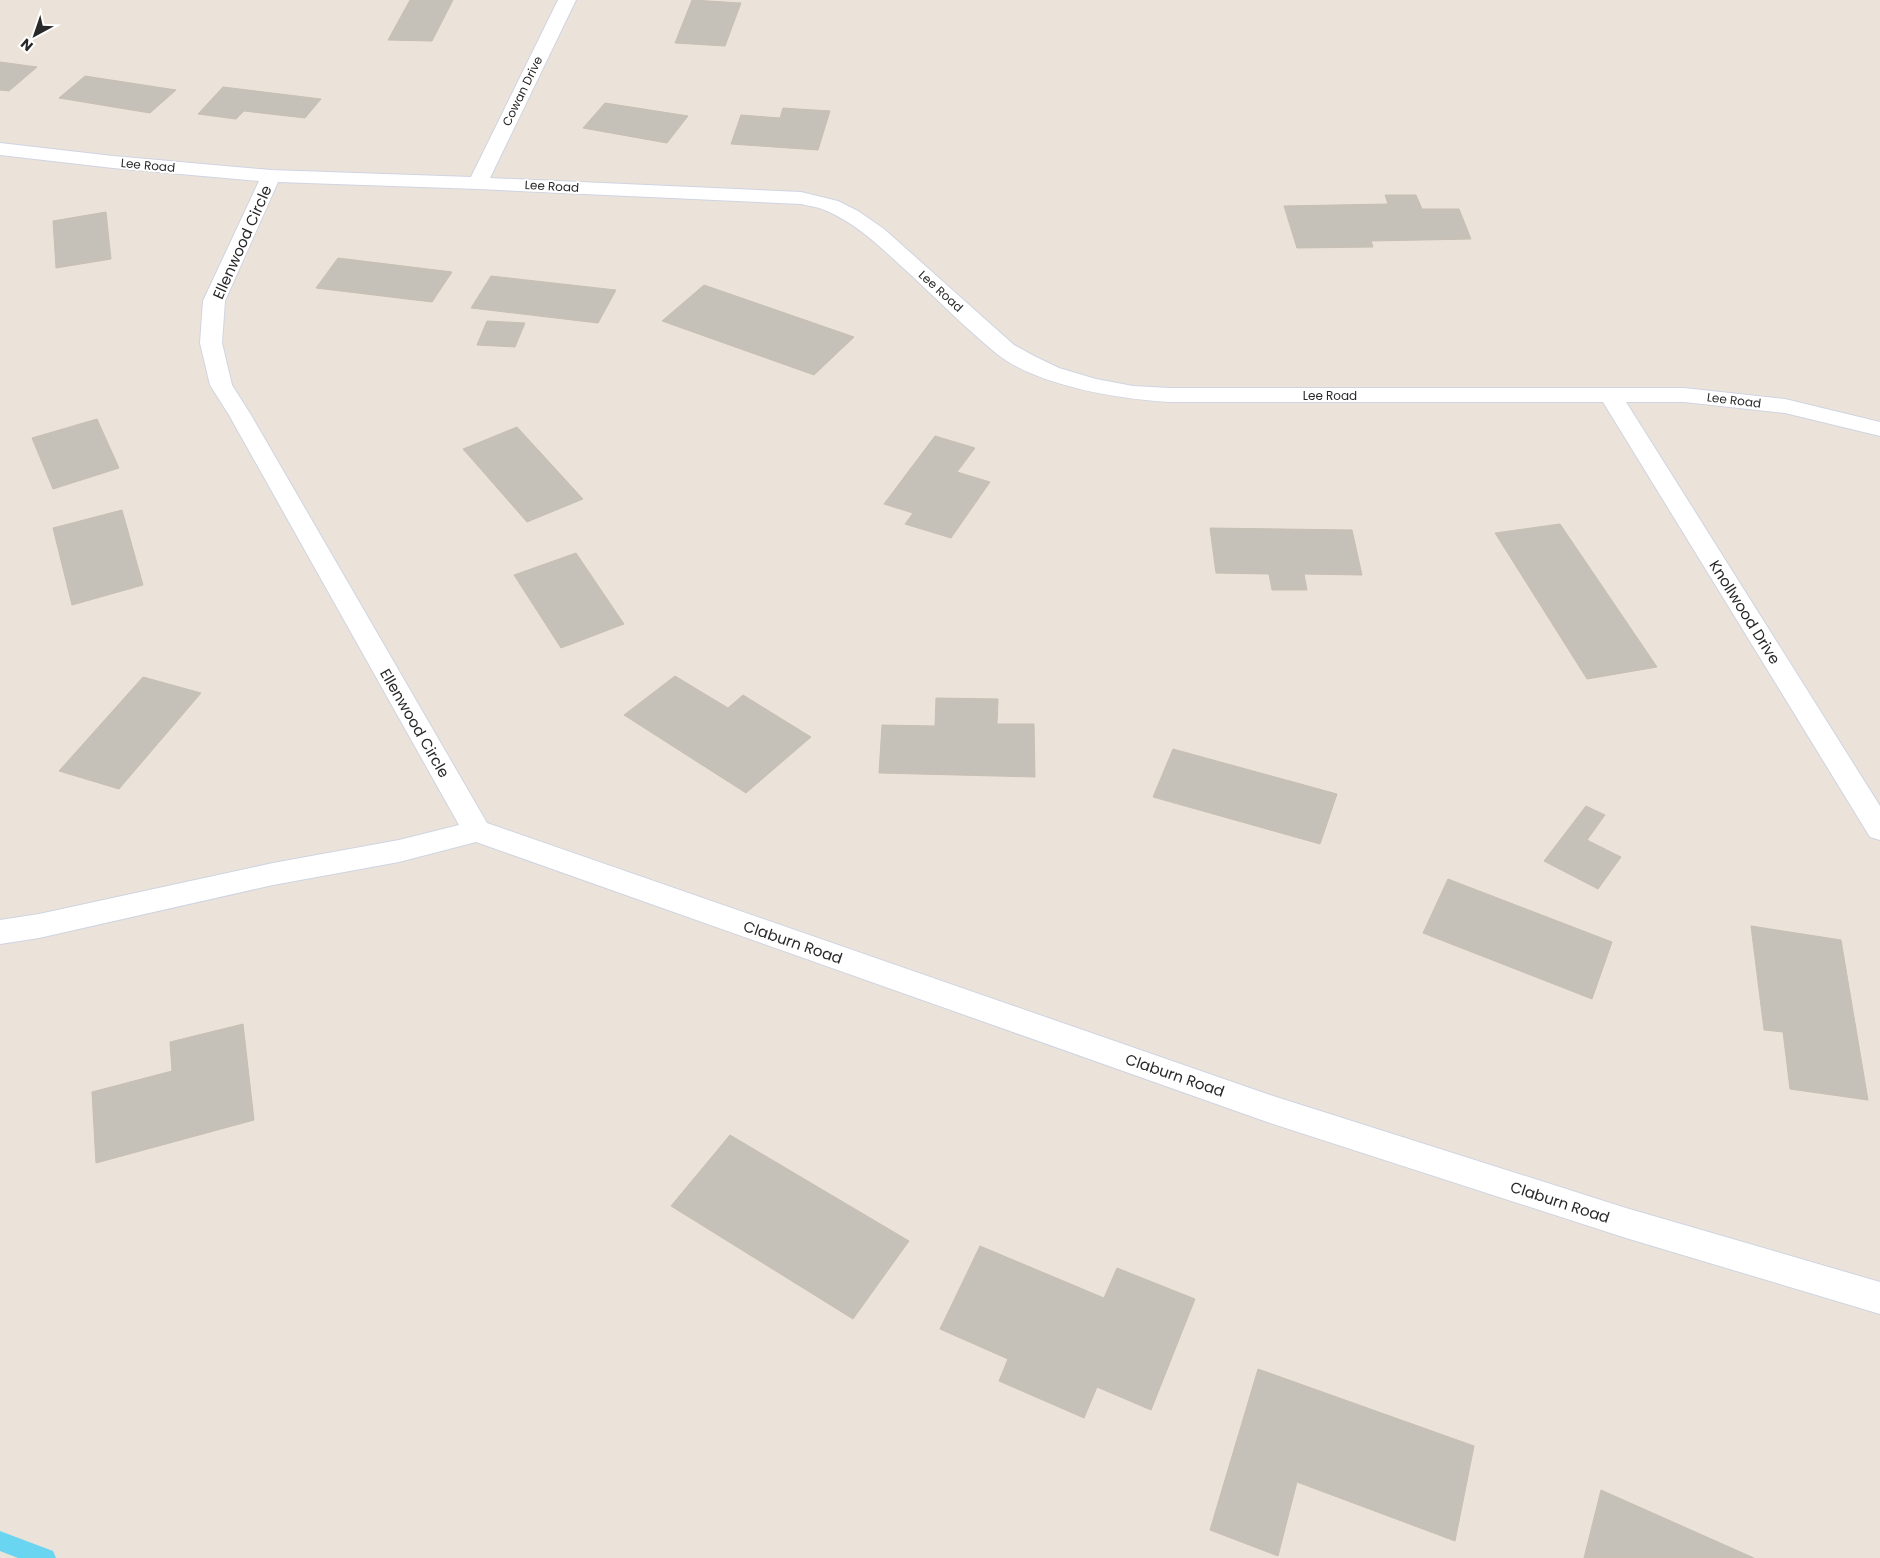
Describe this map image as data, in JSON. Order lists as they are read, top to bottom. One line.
{"streets":{"street":["Cowan Drive","Lee Road","Ellenwood Circle","Knollwood Drive","Claburn Road"]},"crossings":[["Cowan Drive","Lee Road"],["Lee Road","Ellenwood Circle"],["Lee Road","Knollwood Drive"],["Ellenwood Circle","Claburn Road"]],"north":"bottom left"}
